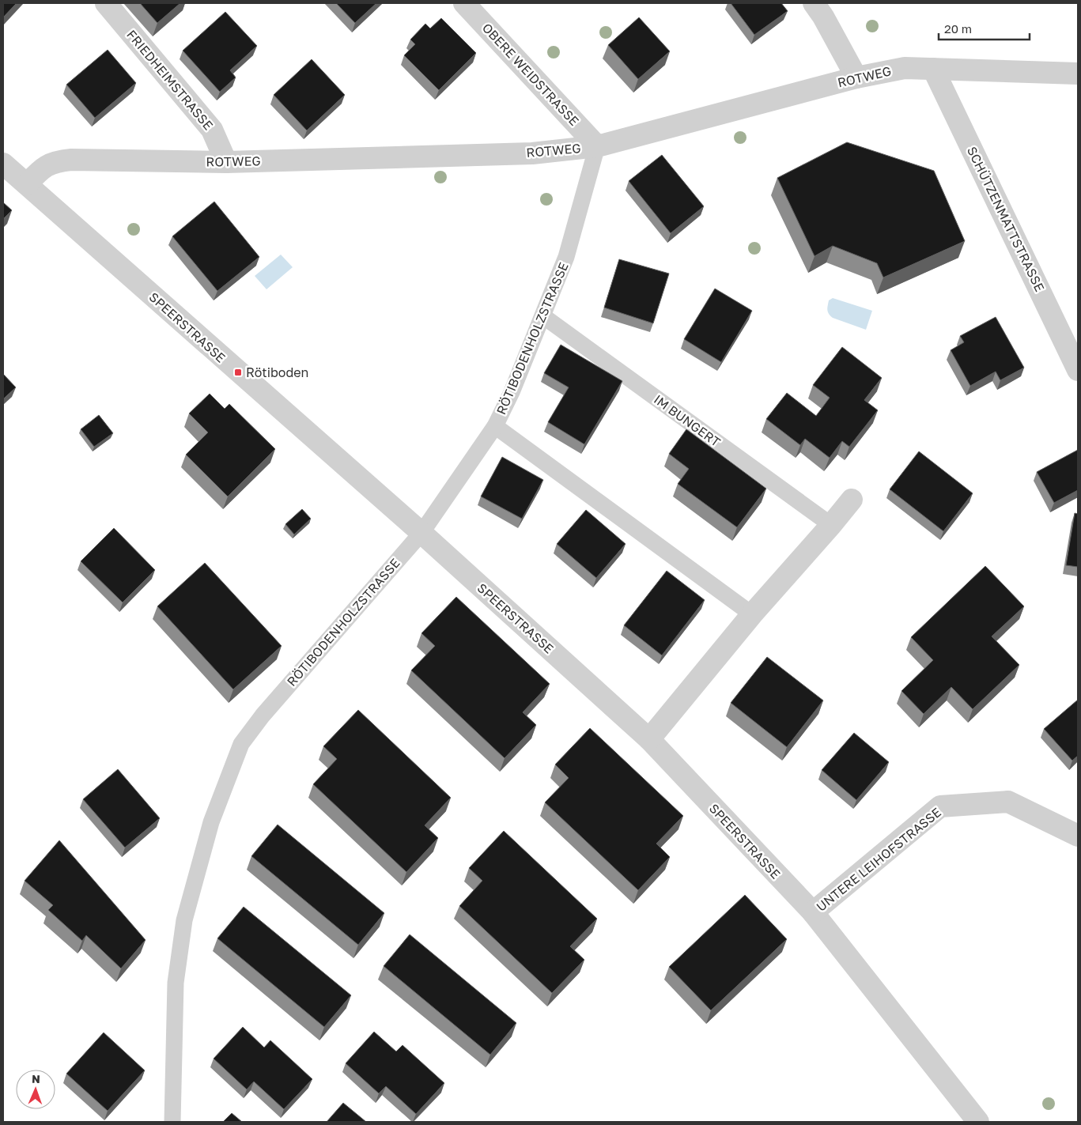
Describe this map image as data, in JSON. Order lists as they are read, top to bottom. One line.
{"streets":{"street":["OBERE WEIDSTRASSE","ROTWEG","FRIEDHEIMSTRASSE","SCHÜTZENMATTSTRASSE","SPEERSTRASSE","UNTERE LEIHOFSTRASSE"],"lane":["RÖTIBODENHOLZSTRASSE","IM BUNGERT"]},"crossings":[["OBERE WEIDSTRASSE","ROTWEG"],["OBERE WEIDSTRASSE","RÖTIBODENHOLZSTRASSE"],["ROTWEG","FRIEDHEIMSTRASSE"],["ROTWEG","SCHÜTZENMATTSTRASSE"],["ROTWEG","SPEERSTRASSE"],["ROTWEG","RÖTIBODENHOLZSTRASSE"],["SPEERSTRASSE","RÖTIBODENHOLZSTRASSE"],["SPEERSTRASSE","UNTERE LEIHOFSTRASSE"],["RÖTIBODENHOLZSTRASSE","IM BUNGERT"]],"places":{"transit":["Rötiboden"]},"scale_bar":"20 m","north":"top"}
